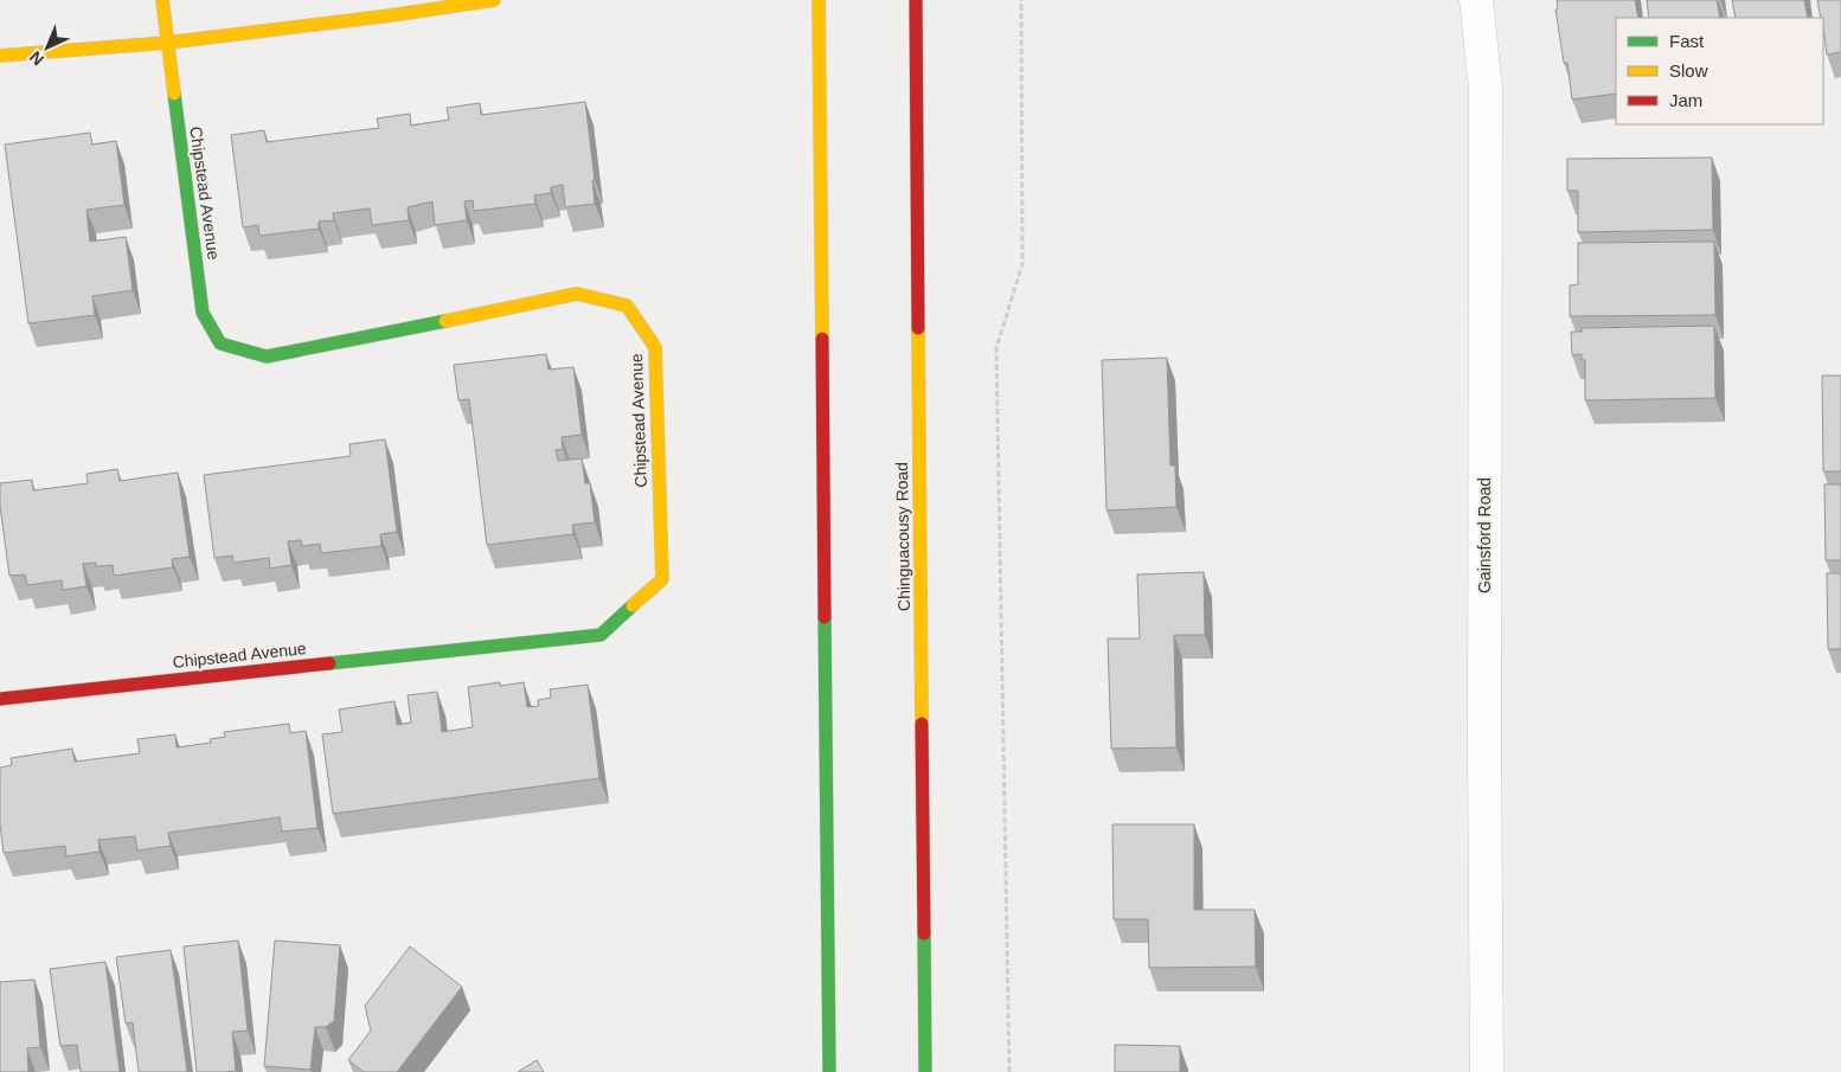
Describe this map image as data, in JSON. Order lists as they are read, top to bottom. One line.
{"streets":{"street":["Chipstead Avenue","Gainsford Road","Chinguacousy Road"]},"legend":["Fast","Slow","Jam"],"north":"bottom left"}
